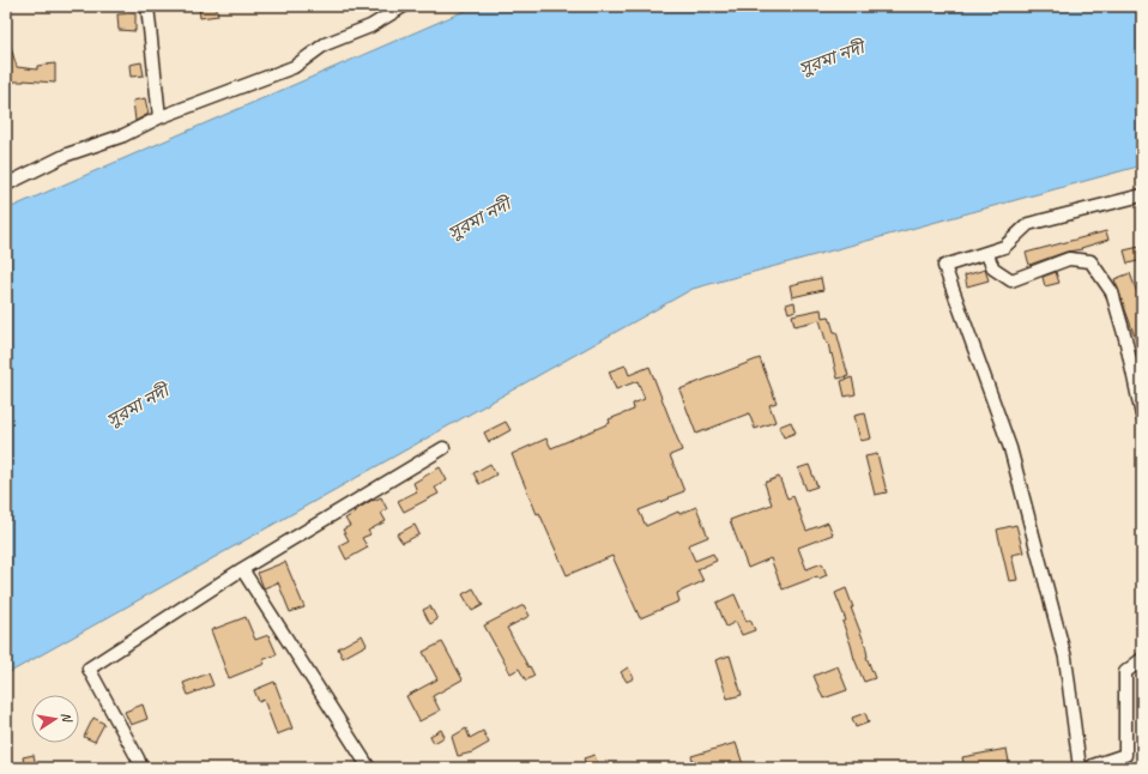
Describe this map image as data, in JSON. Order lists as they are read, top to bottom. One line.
{"water":["সুরমা নদী"],"north":"right"}
